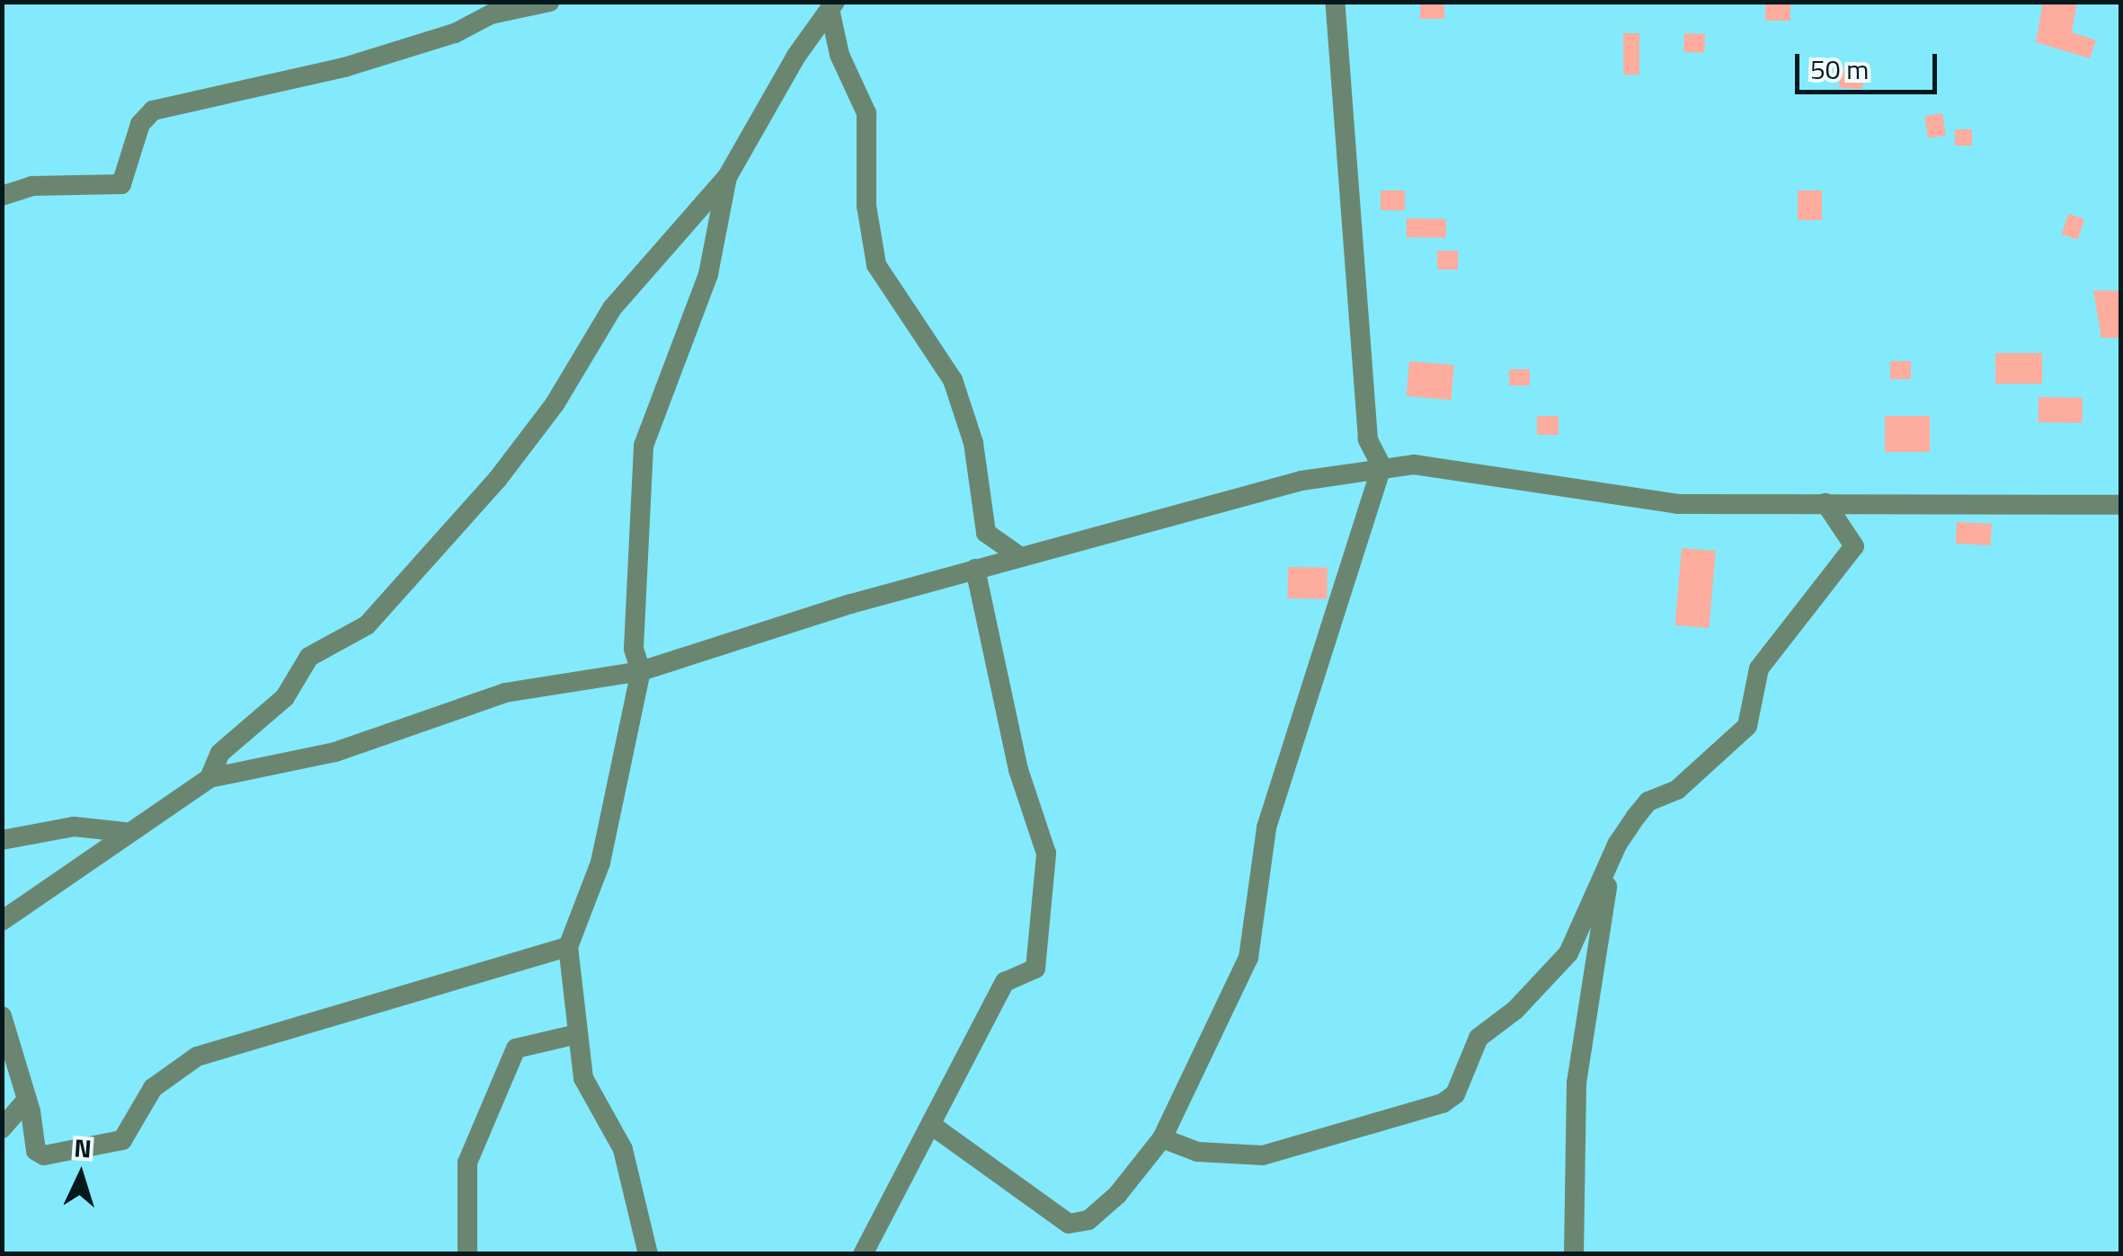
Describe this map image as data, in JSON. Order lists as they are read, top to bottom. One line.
{"scale_bar":"50 m","north":"top"}
